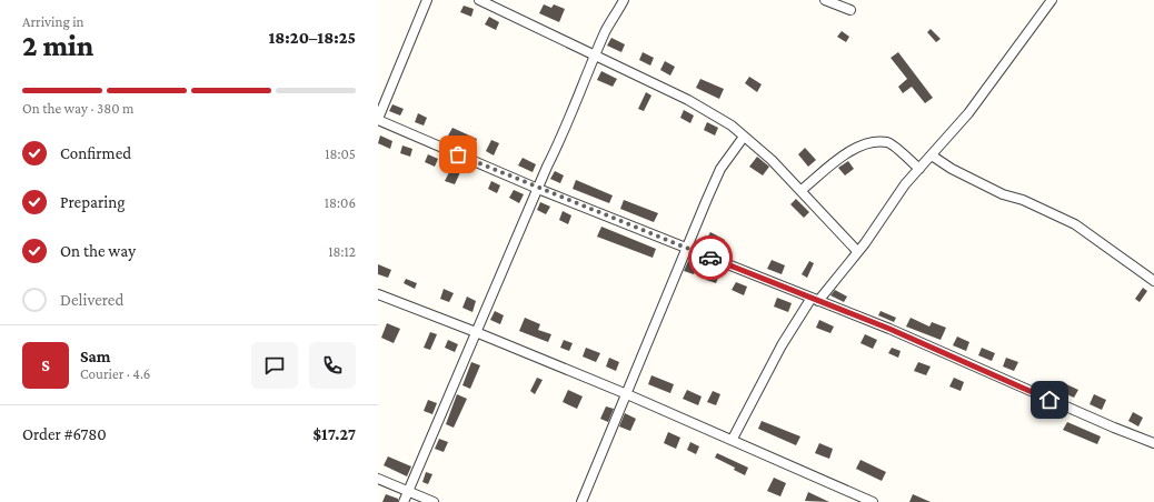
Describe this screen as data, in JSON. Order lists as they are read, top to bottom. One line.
{"page":{"heading":["2 min","Arriving in","18:20–18:25"],"panel":["Sam","Courier · 4.6","Order #6780","$17.27"],"bar":"On the way · 380 m","list":[["Confirmed","18:05"],["Preparing","18:06"],["On the way","18:12"],"Delivered"],"round":"S"}}
